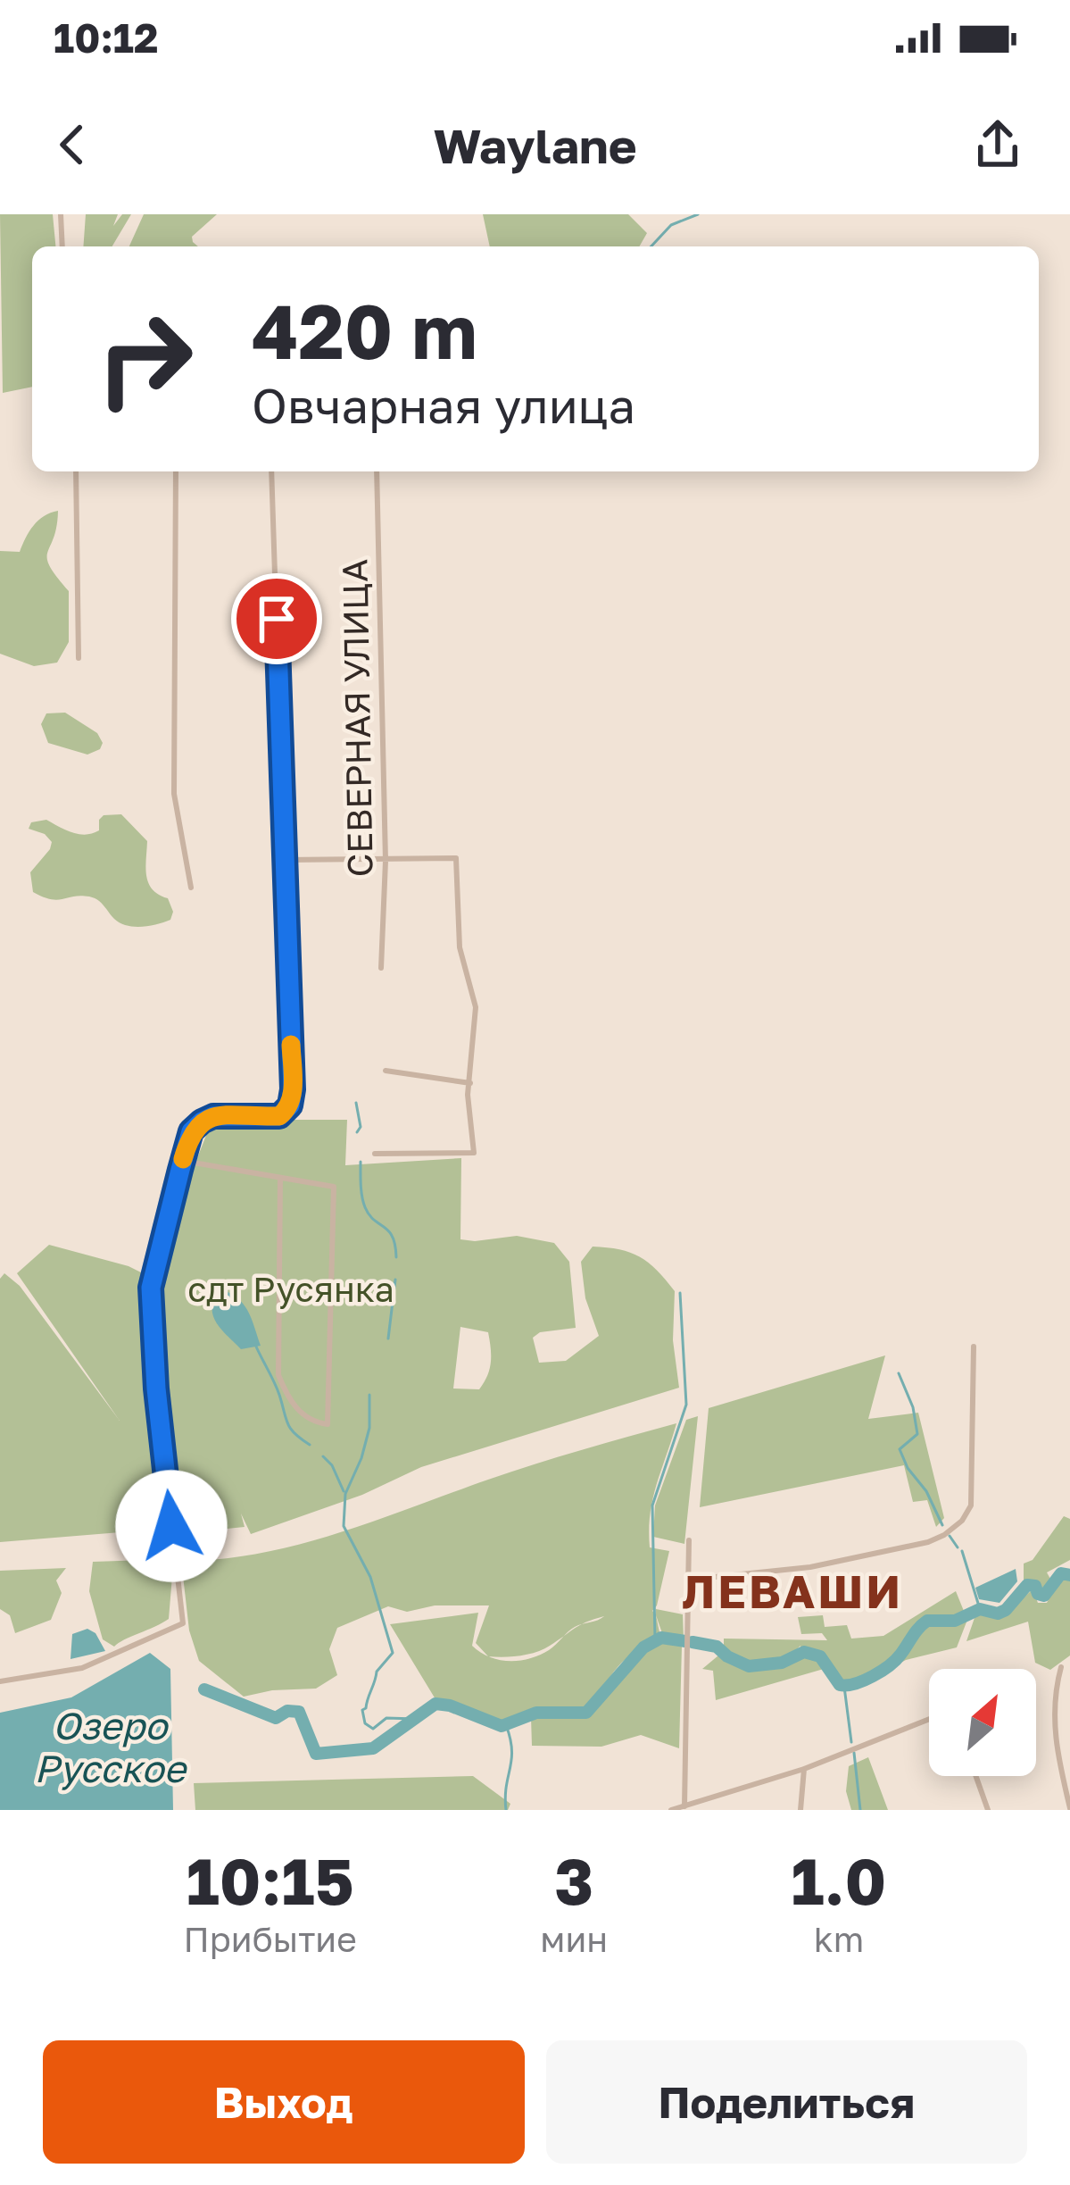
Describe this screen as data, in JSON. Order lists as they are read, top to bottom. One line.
{"streets":{"street":["СЕВЕРНАЯ УЛИЦА"]},"districts":["ЛЕВАШИ"],"water":["Озеро Русское"],"parks":["сдт Русянка"],"north":"top right","page":{"status":"10:12","header":"Waylane","turn":["420 m","Овчарная улица"],"eta":["10:15","Прибытие","3","мин","1.0","km"],"buttons":["Выход","Поделиться"]}}
